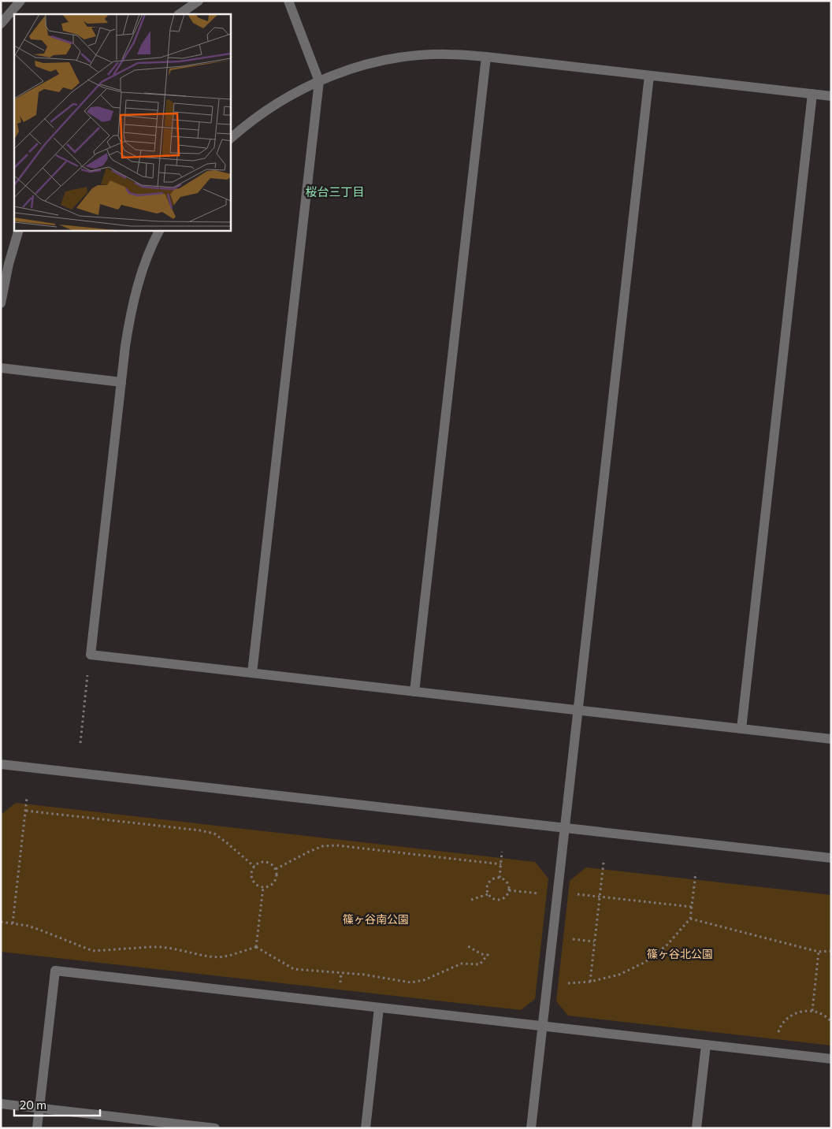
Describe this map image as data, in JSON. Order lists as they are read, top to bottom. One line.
{"districts":["桜台三丁目"],"parks":["篠ヶ谷南公園","篠ヶ谷北公園"],"scale_bar":"20 m"}
